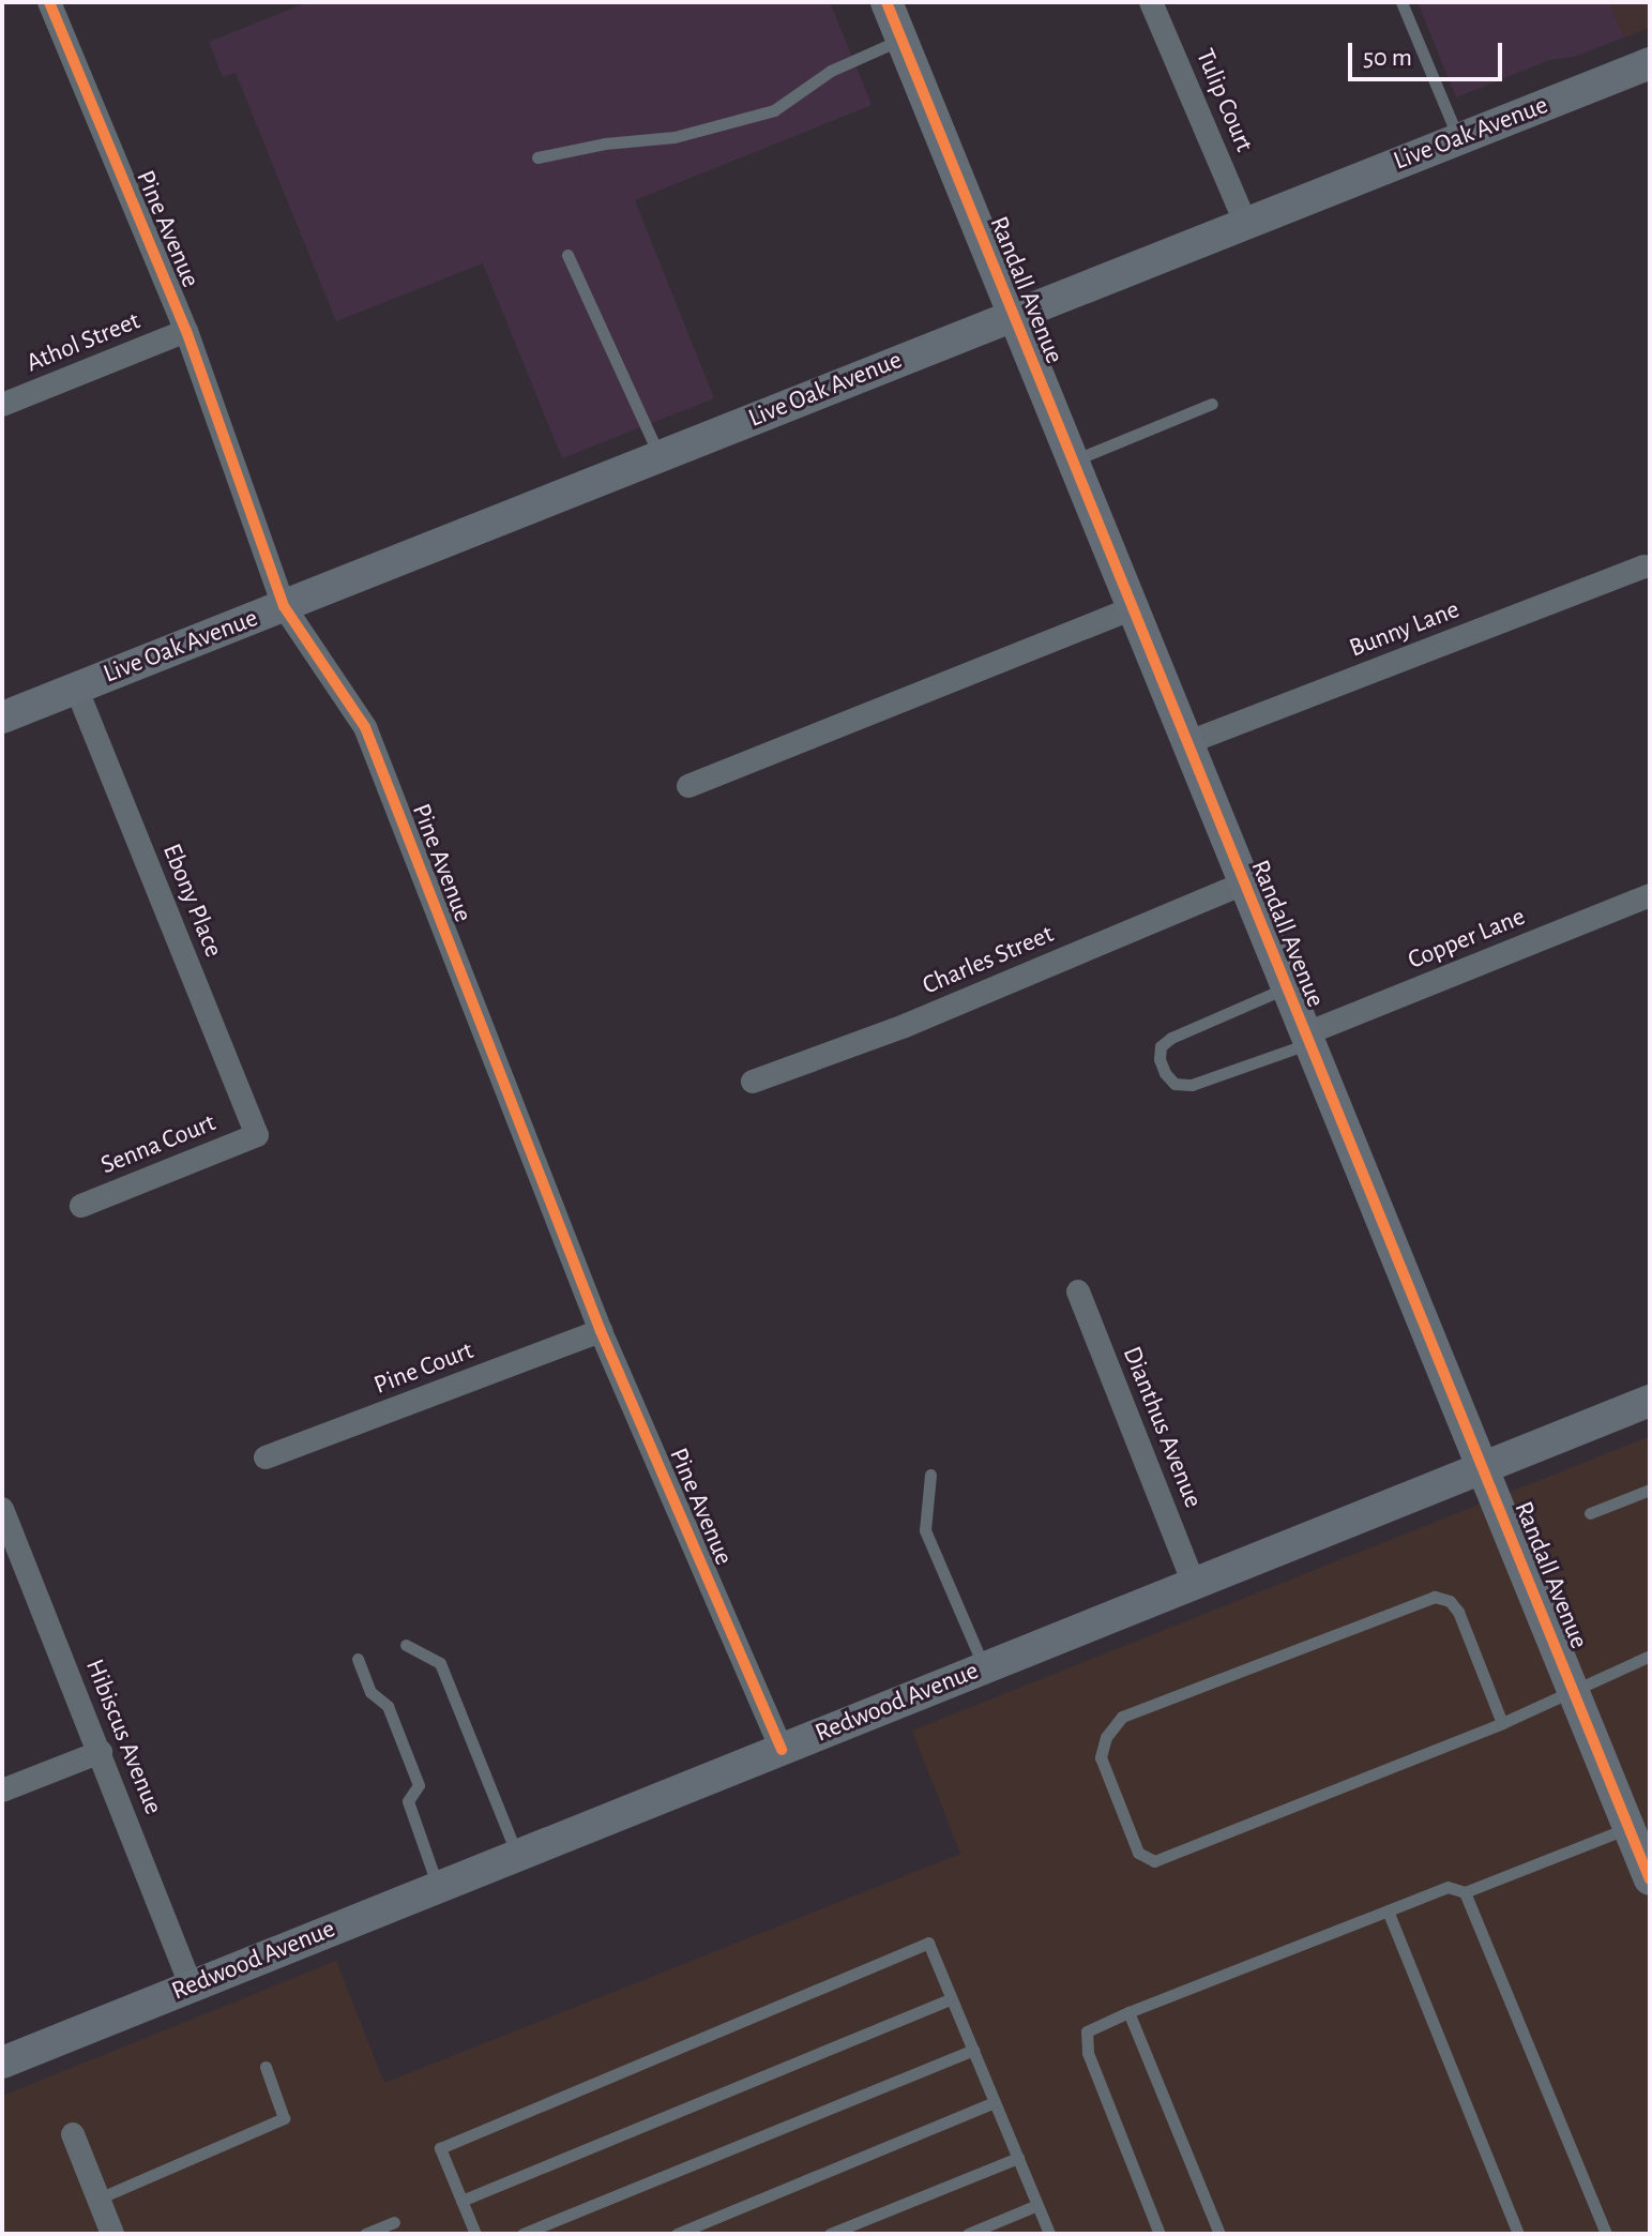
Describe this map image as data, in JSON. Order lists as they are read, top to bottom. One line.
{"streets":{"street":["Tulip Court","Live Oak Avenue","Pine Avenue","Randall Avenue","Athol Street","Bunny Lane","Ebony Place","Copper Lane","Charles Street","Senna Court","Pine Court","Dianthus Avenue","Redwood Avenue","Hibiscus Avenue"]},"crossings":[["Tulip Court","Live Oak Avenue"],["Live Oak Avenue","Pine Avenue"],["Live Oak Avenue","Randall Avenue"],["Live Oak Avenue","Ebony Place"],["Pine Avenue","Athol Street"],["Pine Avenue","Pine Court"],["Pine Avenue","Redwood Avenue"],["Randall Avenue","Bunny Lane"],["Randall Avenue","Copper Lane"],["Randall Avenue","Charles Street"],["Randall Avenue","Redwood Avenue"],["Ebony Place","Senna Court"],["Dianthus Avenue","Redwood Avenue"],["Redwood Avenue","Hibiscus Avenue"]],"scale_bar":"50 m"}
